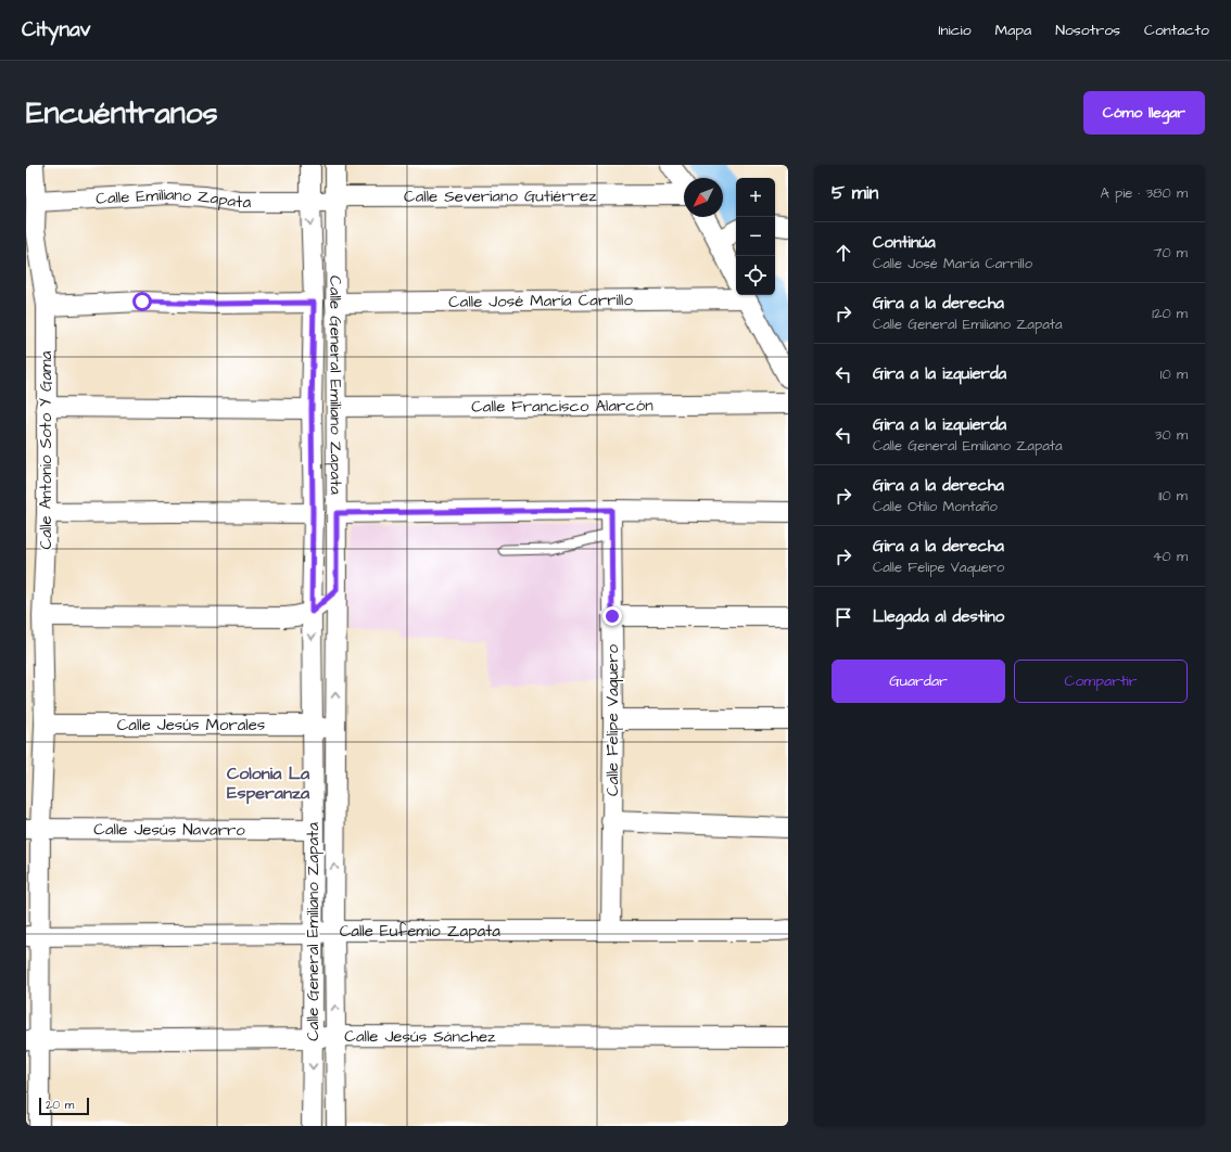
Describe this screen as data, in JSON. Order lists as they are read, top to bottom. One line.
{"streets":{"street":["Calle Severiano Gutiérrez","Calle Emiliano Zapata","Calle José María Carrillo","Calle General Emiliano Zapata","Calle Francisco Alarcón","Calle Antonio Soto Y Gama","Calle Felipe Vaquero","Calle Jesús Morales","Calle Jesús Navarro","Calle Eufemio Zapata","Calle Jesús Sánchez"]},"crossings":[["Calle Severiano Gutiérrez","Calle Emiliano Zapata"],["Calle Severiano Gutiérrez","Calle General Emiliano Zapata"],["Calle Emiliano Zapata","Calle General Emiliano Zapata"],["Calle Emiliano Zapata","Calle Antonio Soto Y Gama"],["Calle José María Carrillo","Calle General Emiliano Zapata"],["Calle General Emiliano Zapata","Calle Francisco Alarcón"],["Calle General Emiliano Zapata","Calle Jesús Morales"],["Calle General Emiliano Zapata","Calle Jesús Navarro"],["Calle General Emiliano Zapata","Calle Eufemio Zapata"],["Calle General Emiliano Zapata","Calle Jesús Sánchez"],["Calle Antonio Soto Y Gama","Calle Jesús Morales"],["Calle Antonio Soto Y Gama","Calle Jesús Navarro"],["Calle Antonio Soto Y Gama","Calle Eufemio Zapata"],["Calle Antonio Soto Y Gama","Calle Jesús Sánchez"],["Calle Felipe Vaquero","Calle Eufemio Zapata"]],"districts":["Colonia La Esperanza"],"scale_bar":"20 m","north":"bottom left","page":{"header":"Citynav","nav":["Inicio","Mapa","Nosotros","Contacto"],"buttons":["Cómo llegar",["Guardar","Compartir"]],"title":"Encuéntranos","heading":["5 min","A pie · 380 m"],"map_buttons":["+","−"],"list":[["Continúa","Calle José María Carrillo","70 m"],["Gira a la derecha","Calle General Emiliano Zapata","120 m"],["Gira a la izquierda","10 m"],["Gira a la izquierda","Calle General Emiliano Zapata","30 m"],["Gira a la derecha","Calle Otilio Montaño","110 m"],["Gira a la derecha","Calle Felipe Vaquero","40 m"],"Llegada al destino"],"scale":"20 m"}}
